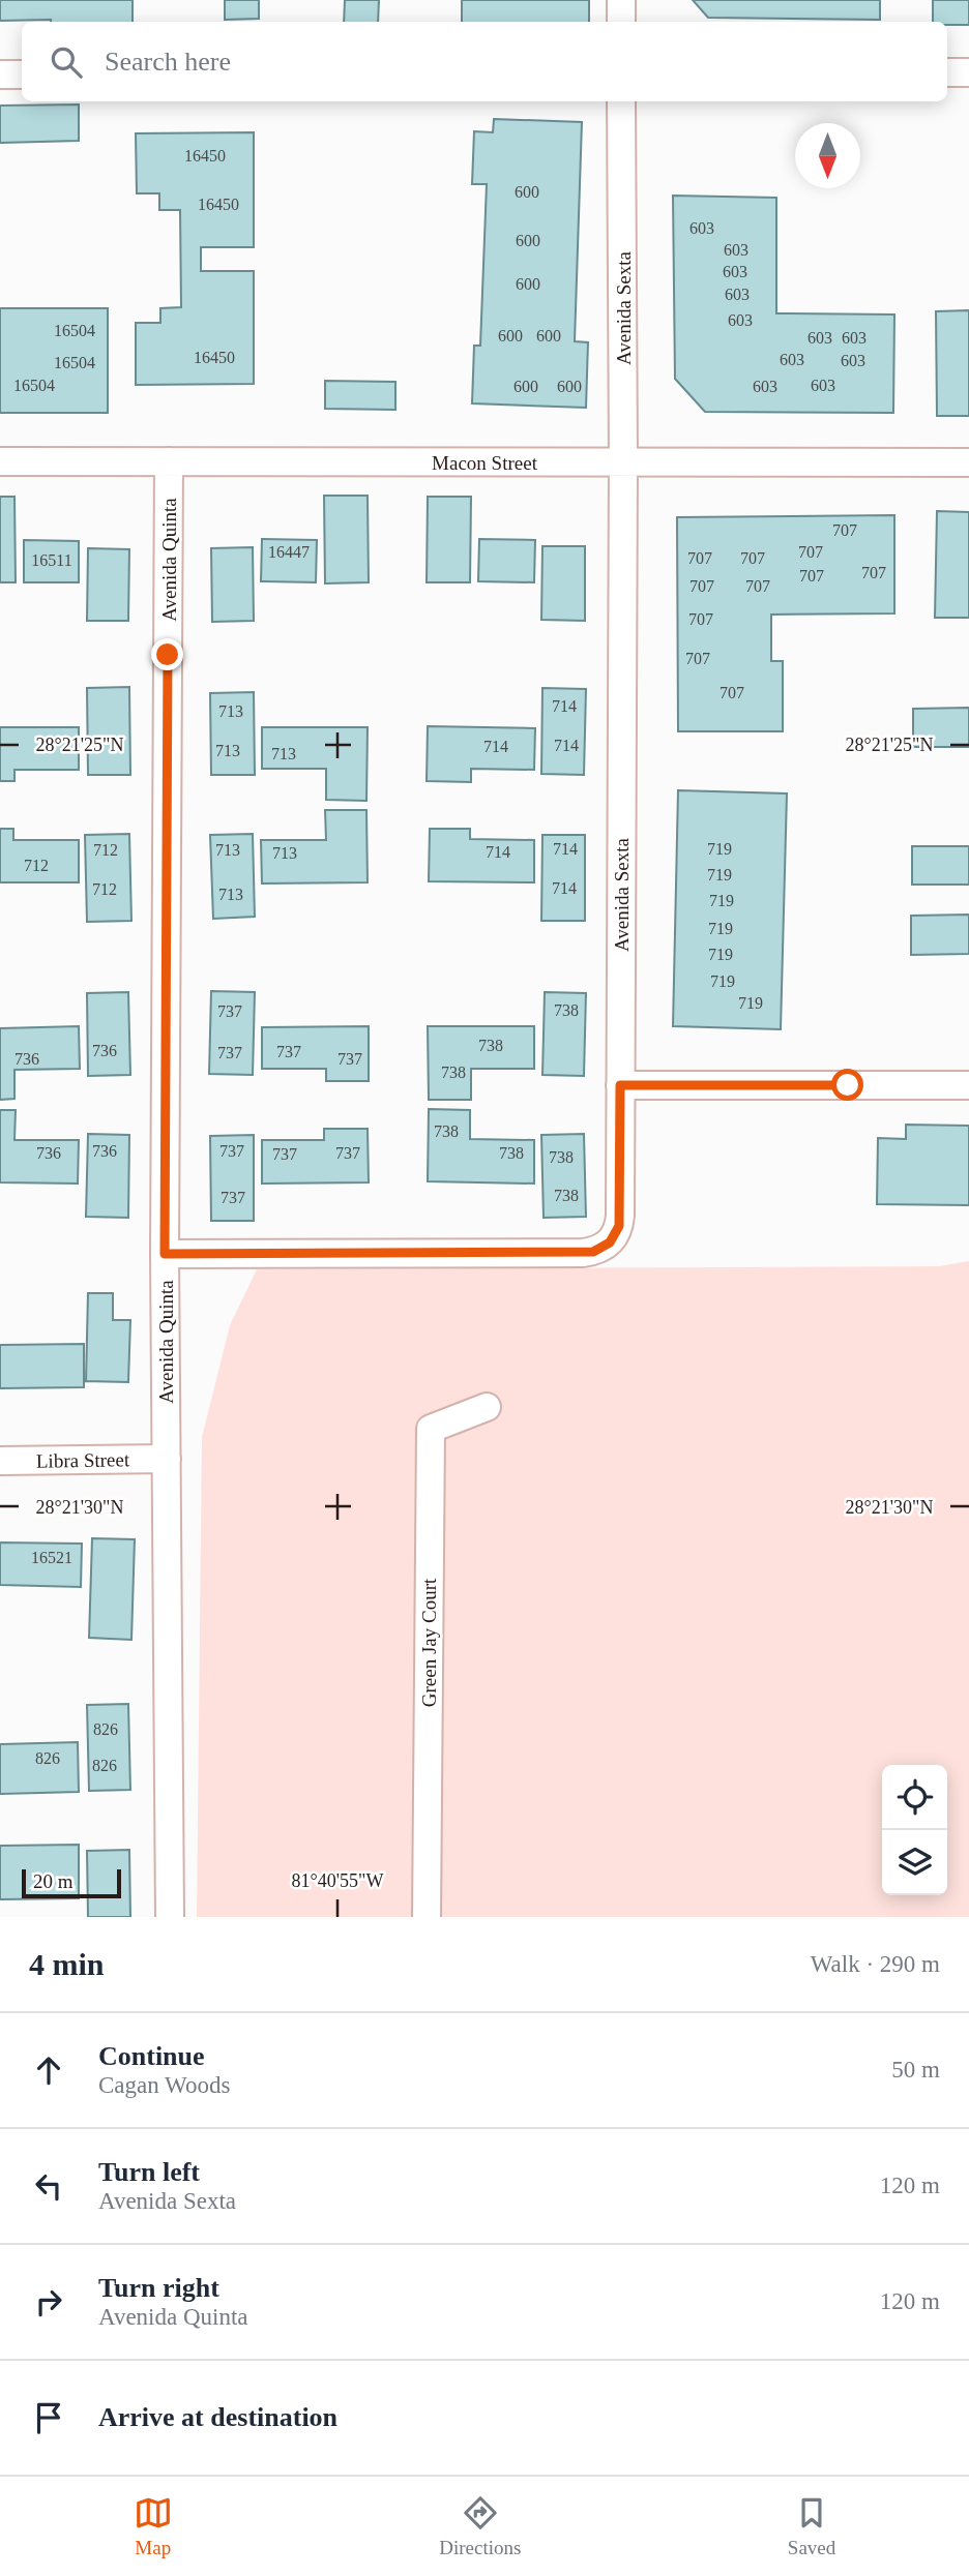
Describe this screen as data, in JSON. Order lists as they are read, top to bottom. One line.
{"streets":{"street":["Avenida Sexta","Macon Street","Avenida Quinta","Libra Street","Green Jay Court"]},"crossings":[["Avenida Sexta","Macon Street"],["Avenida Sexta","Avenida Quinta"],["Macon Street","Avenida Quinta"],["Avenida Quinta","Libra Street"]],"house_numbers":["16450","600","16450","603","600","603","603","600","603","603","16504","600","600","603","603","16450","603","603","16504","16504","603","600","600","603","707","16447","707","707","707","16511","707","707","707","707","707","707","707","714","713","714","714","713","713","714","719","712","713","714","713","712","719","714","712","713","719","719","719","719","719","738","737","738","736","737","737","736","737","738","738","736","737","736","737","738","737","738","738","737","16521","826","826","826"],"scale_bar":"20 m","north":"bottom","page":{"search":"Search here","scale":"20 m","heading":["4 min","Walk · 290 m"],"list":[["Continue","Cagan Woods","50 m"],["Turn left","Avenida Sexta","120 m"],["Turn right","Avenida Quinta","120 m"],"Arrive at destination"],"nav":["Map","Directions","Saved"]},"coordinates":["28°21'25\"N","28°21'30\"N","81°40'55\"W"]}
